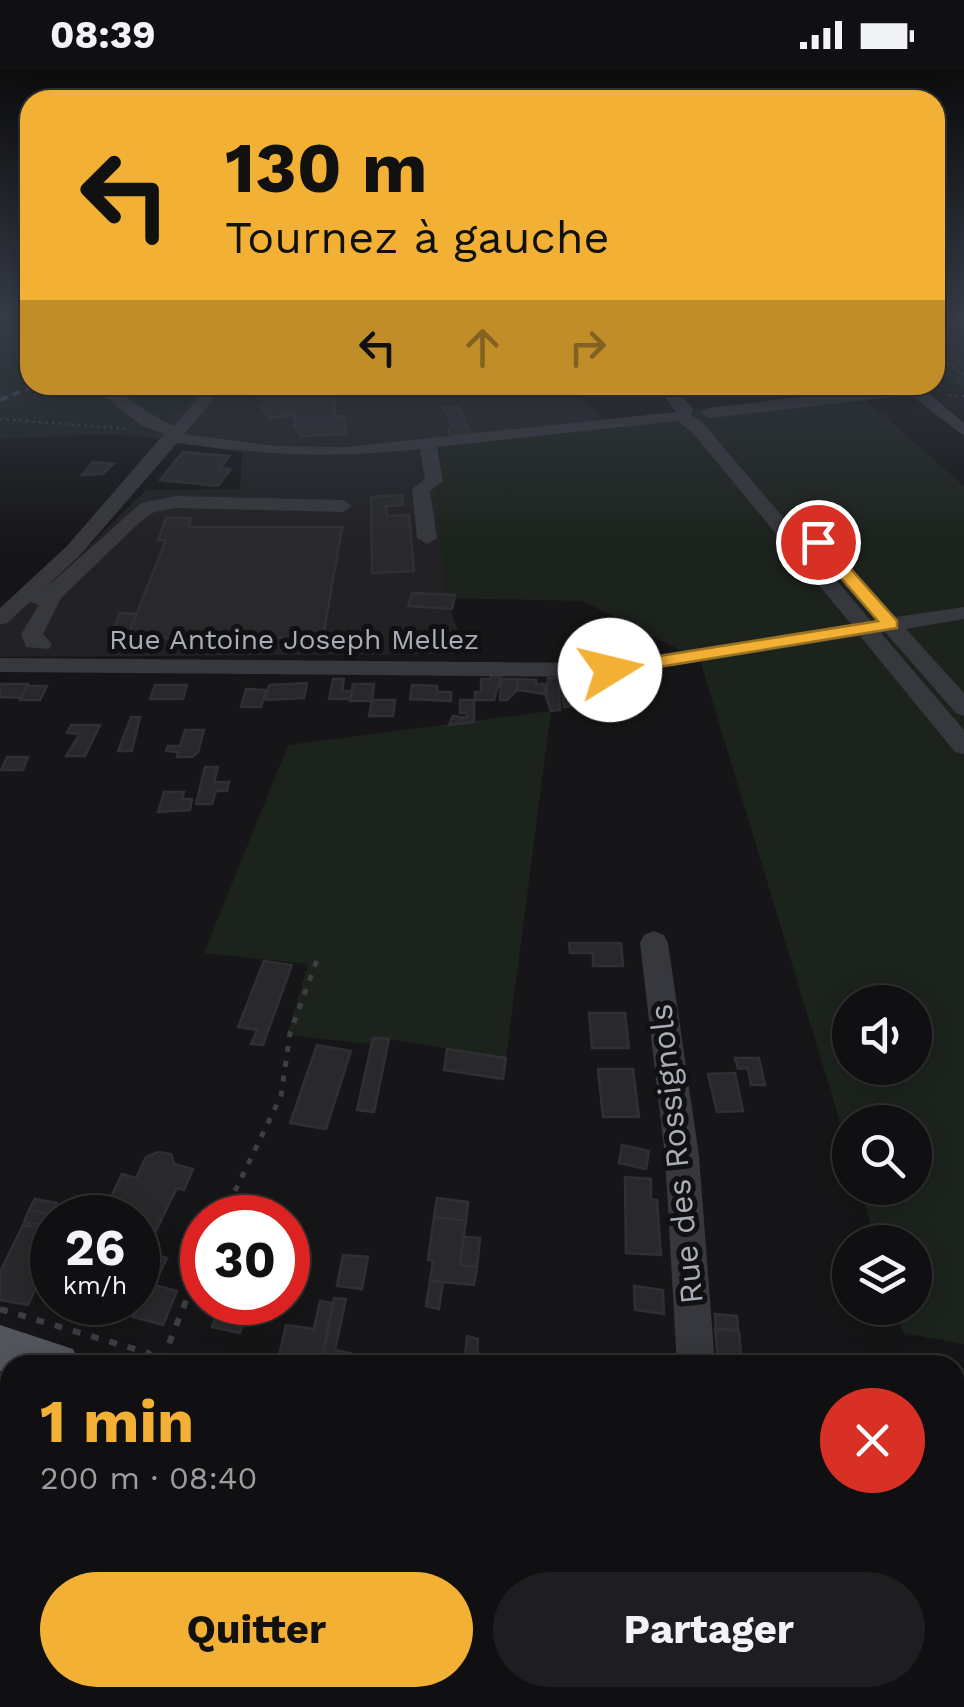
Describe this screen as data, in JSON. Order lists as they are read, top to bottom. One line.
{"streets":{"street":["Rue Antoine Joseph Mellez","Rue des Rossignols"]},"page":{"status":"08:39","turn":["130 m","Tournez à gauche"],"speed":"26 km/h","limit":"30","heading":["1 min","200 m · 08:40"],"buttons":["Quitter","Partager"]}}
